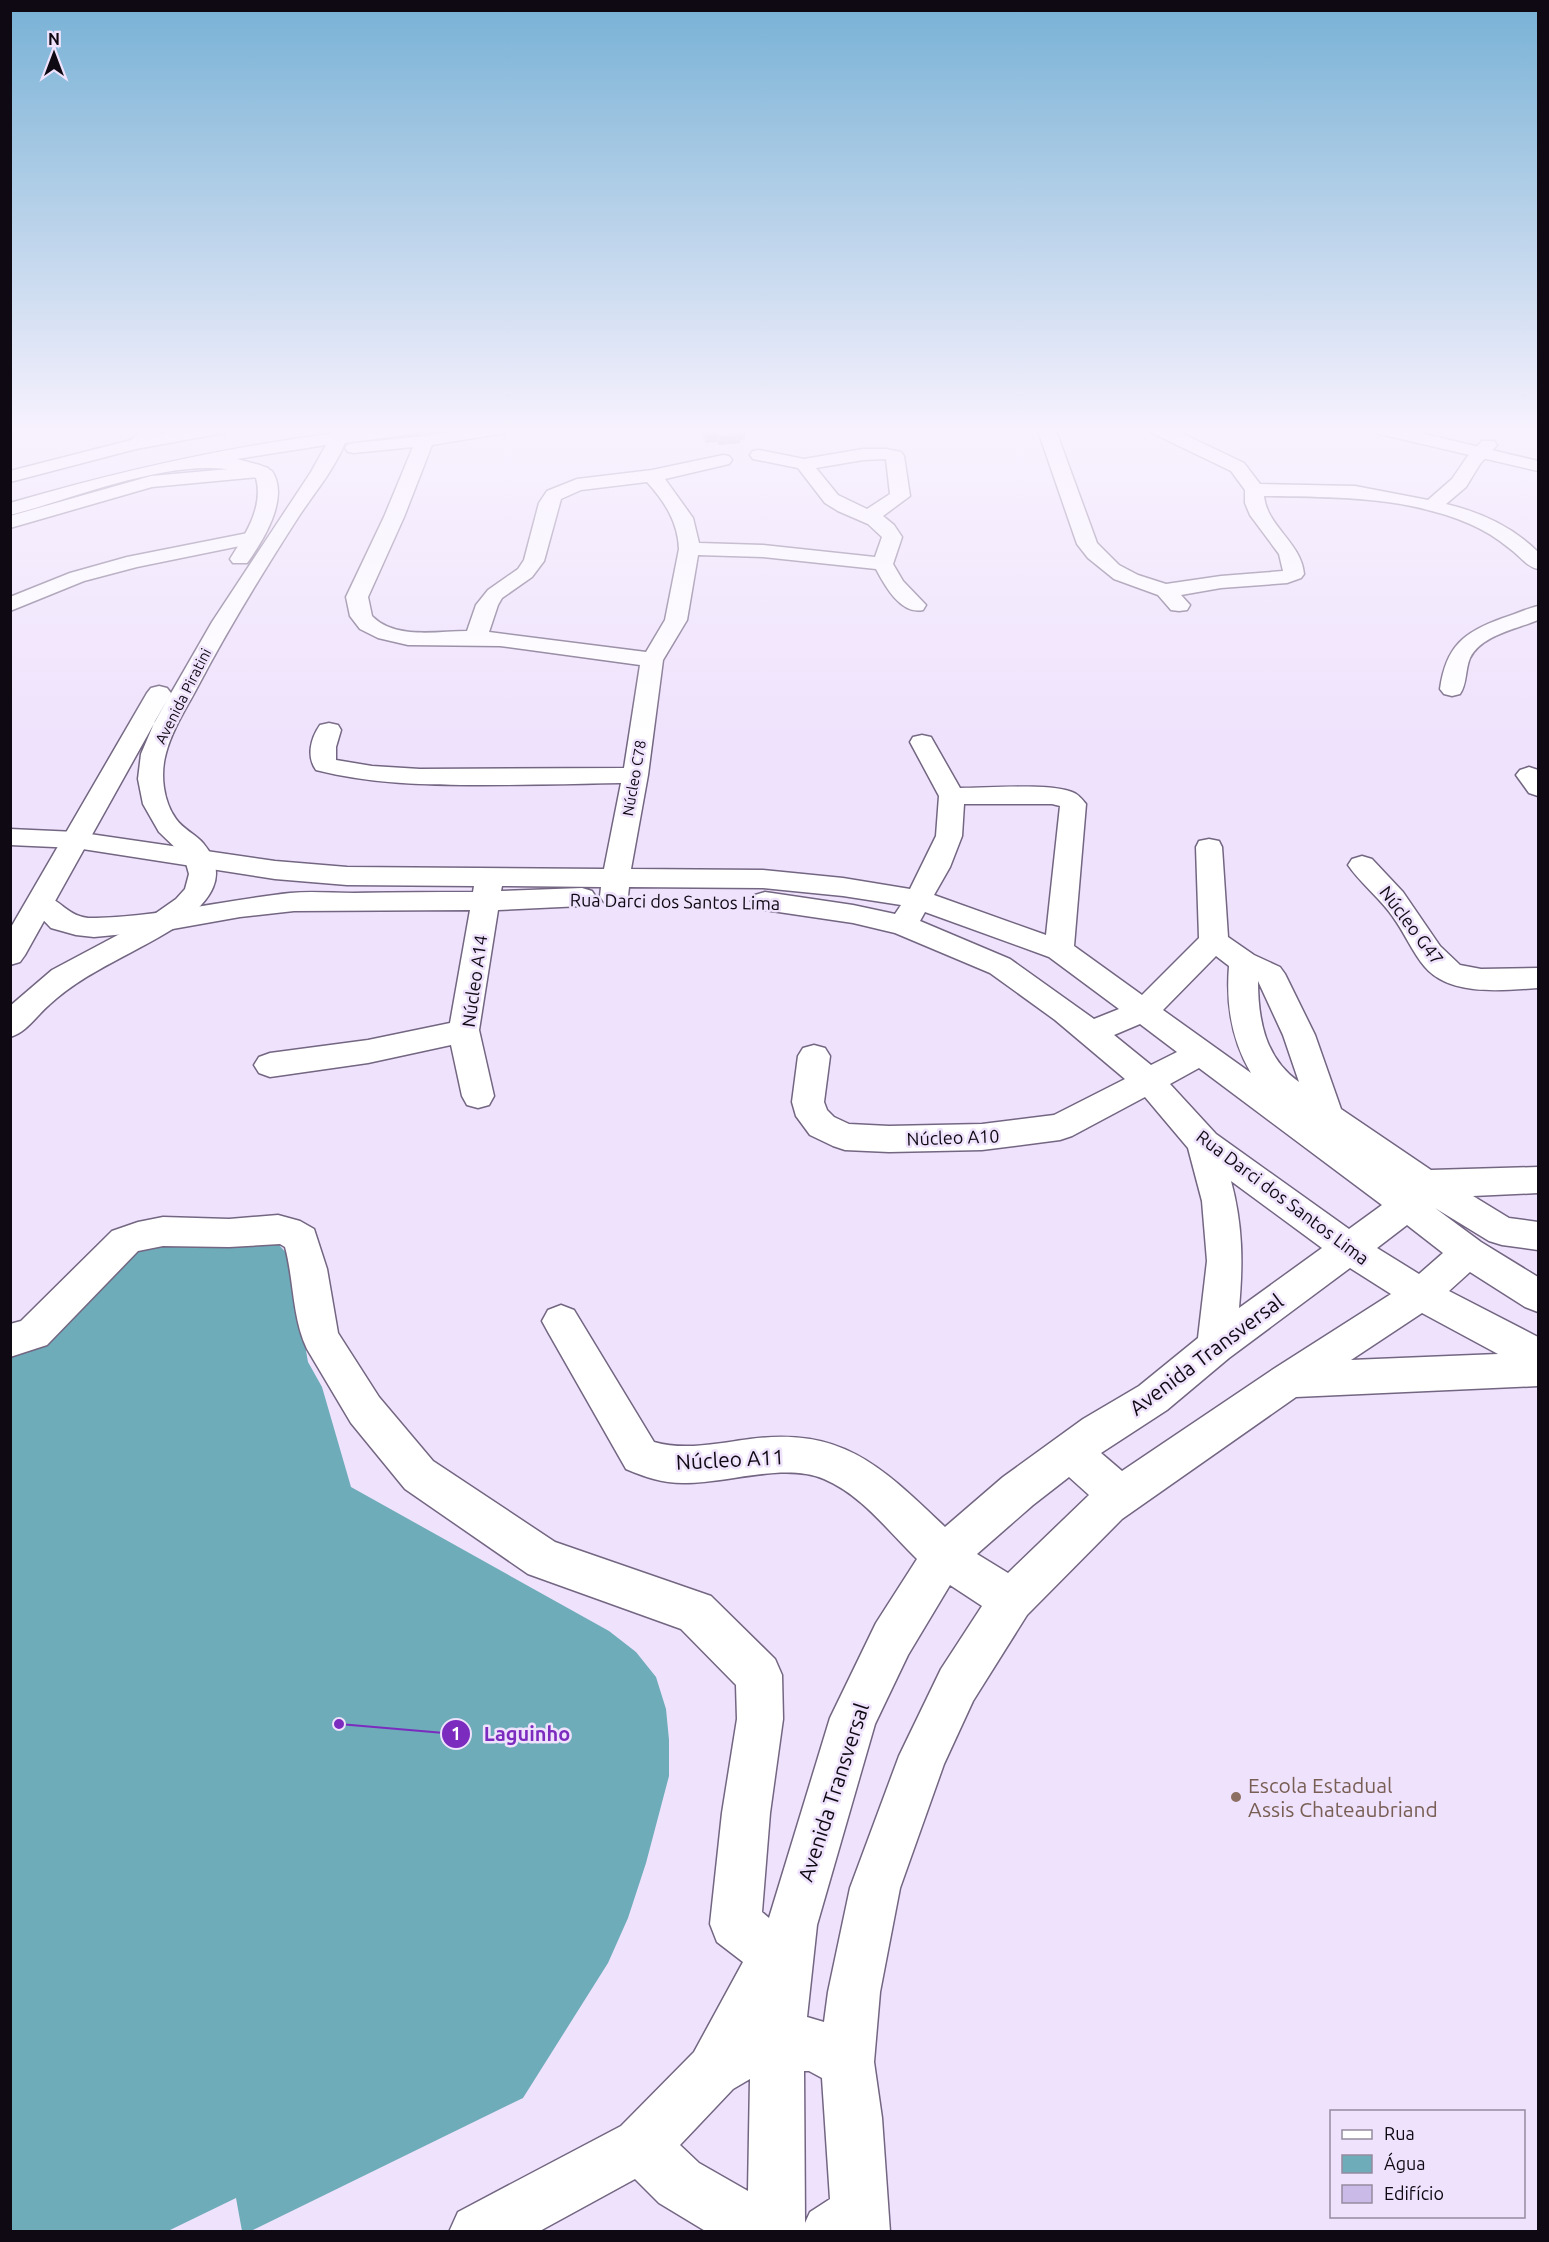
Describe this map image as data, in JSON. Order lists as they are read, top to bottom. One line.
{"streets":{"street":["Avenida Piratini","Núcleo C78","Rua Darci dos Santos Lima","Núcleo G47","Núcleo A14","Núcleo A10","Avenida Transversal","Núcleo A11"]},"crossings":[["Avenida Piratini","Rua Darci dos Santos Lima"],["Núcleo C78","Rua Darci dos Santos Lima"],["Rua Darci dos Santos Lima","Núcleo A14"],["Rua Darci dos Santos Lima","Núcleo A10"],["Rua Darci dos Santos Lima","Avenida Transversal"],["Avenida Transversal","Núcleo A11"]],"places":["Laguinho","Escola Estadual Assis Chateaubriand"],"legend":["Rua","Água","Edifício"],"north":"top"}
